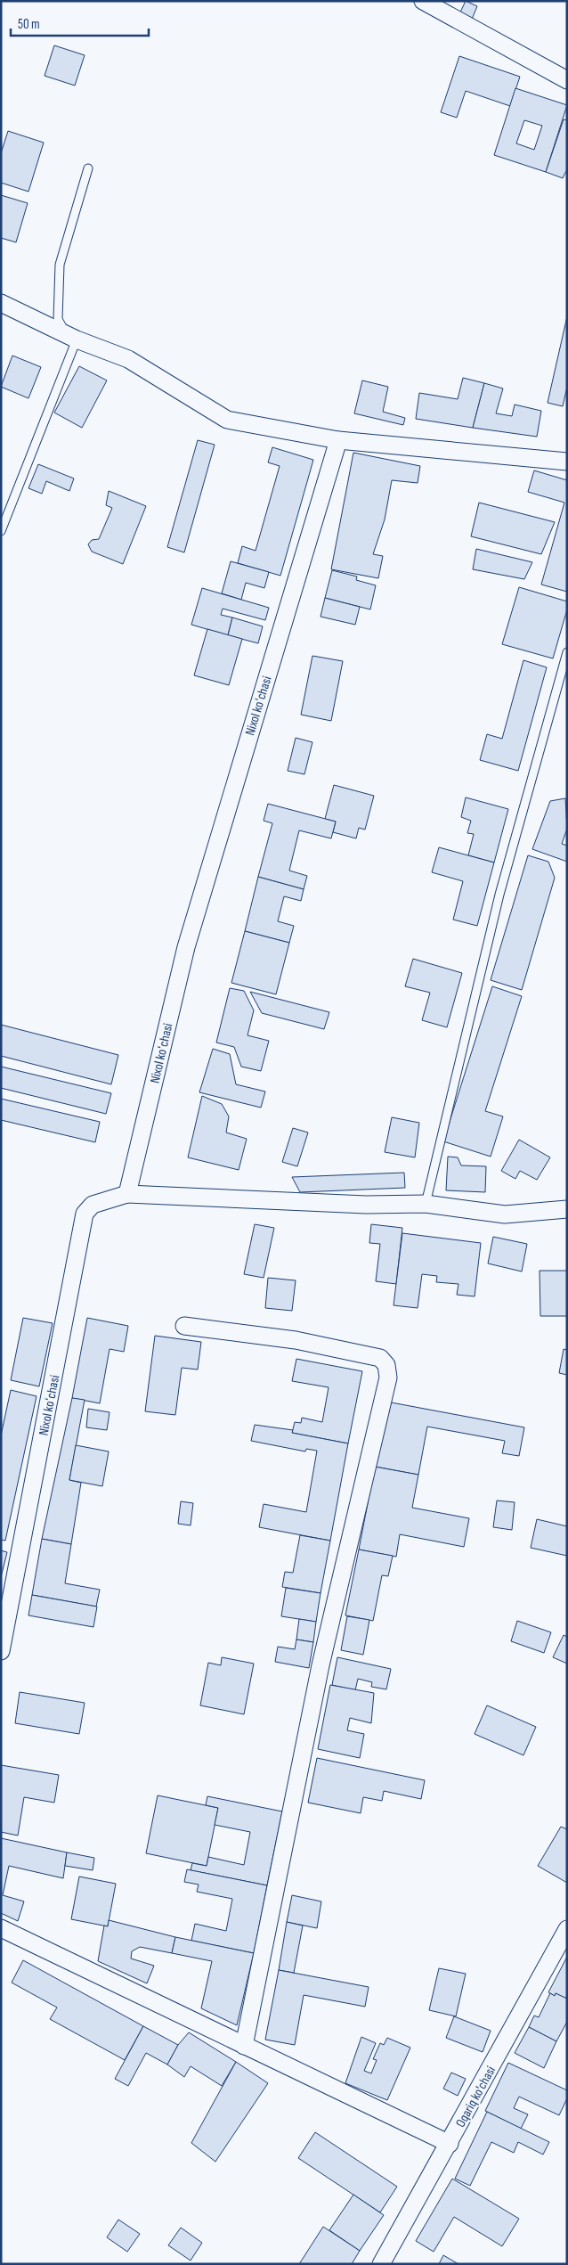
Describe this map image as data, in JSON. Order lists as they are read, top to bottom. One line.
{"streets":{"street":["Nixol koʻchasi","Oqariq ko'chasi"]},"scale_bar":"50 m"}
